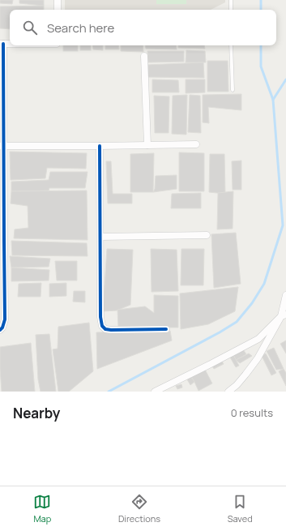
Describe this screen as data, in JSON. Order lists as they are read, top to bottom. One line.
{"page":{"search":"Search here","heading":["Nearby","0 results"],"nav":["Map","Directions","Saved"]}}
